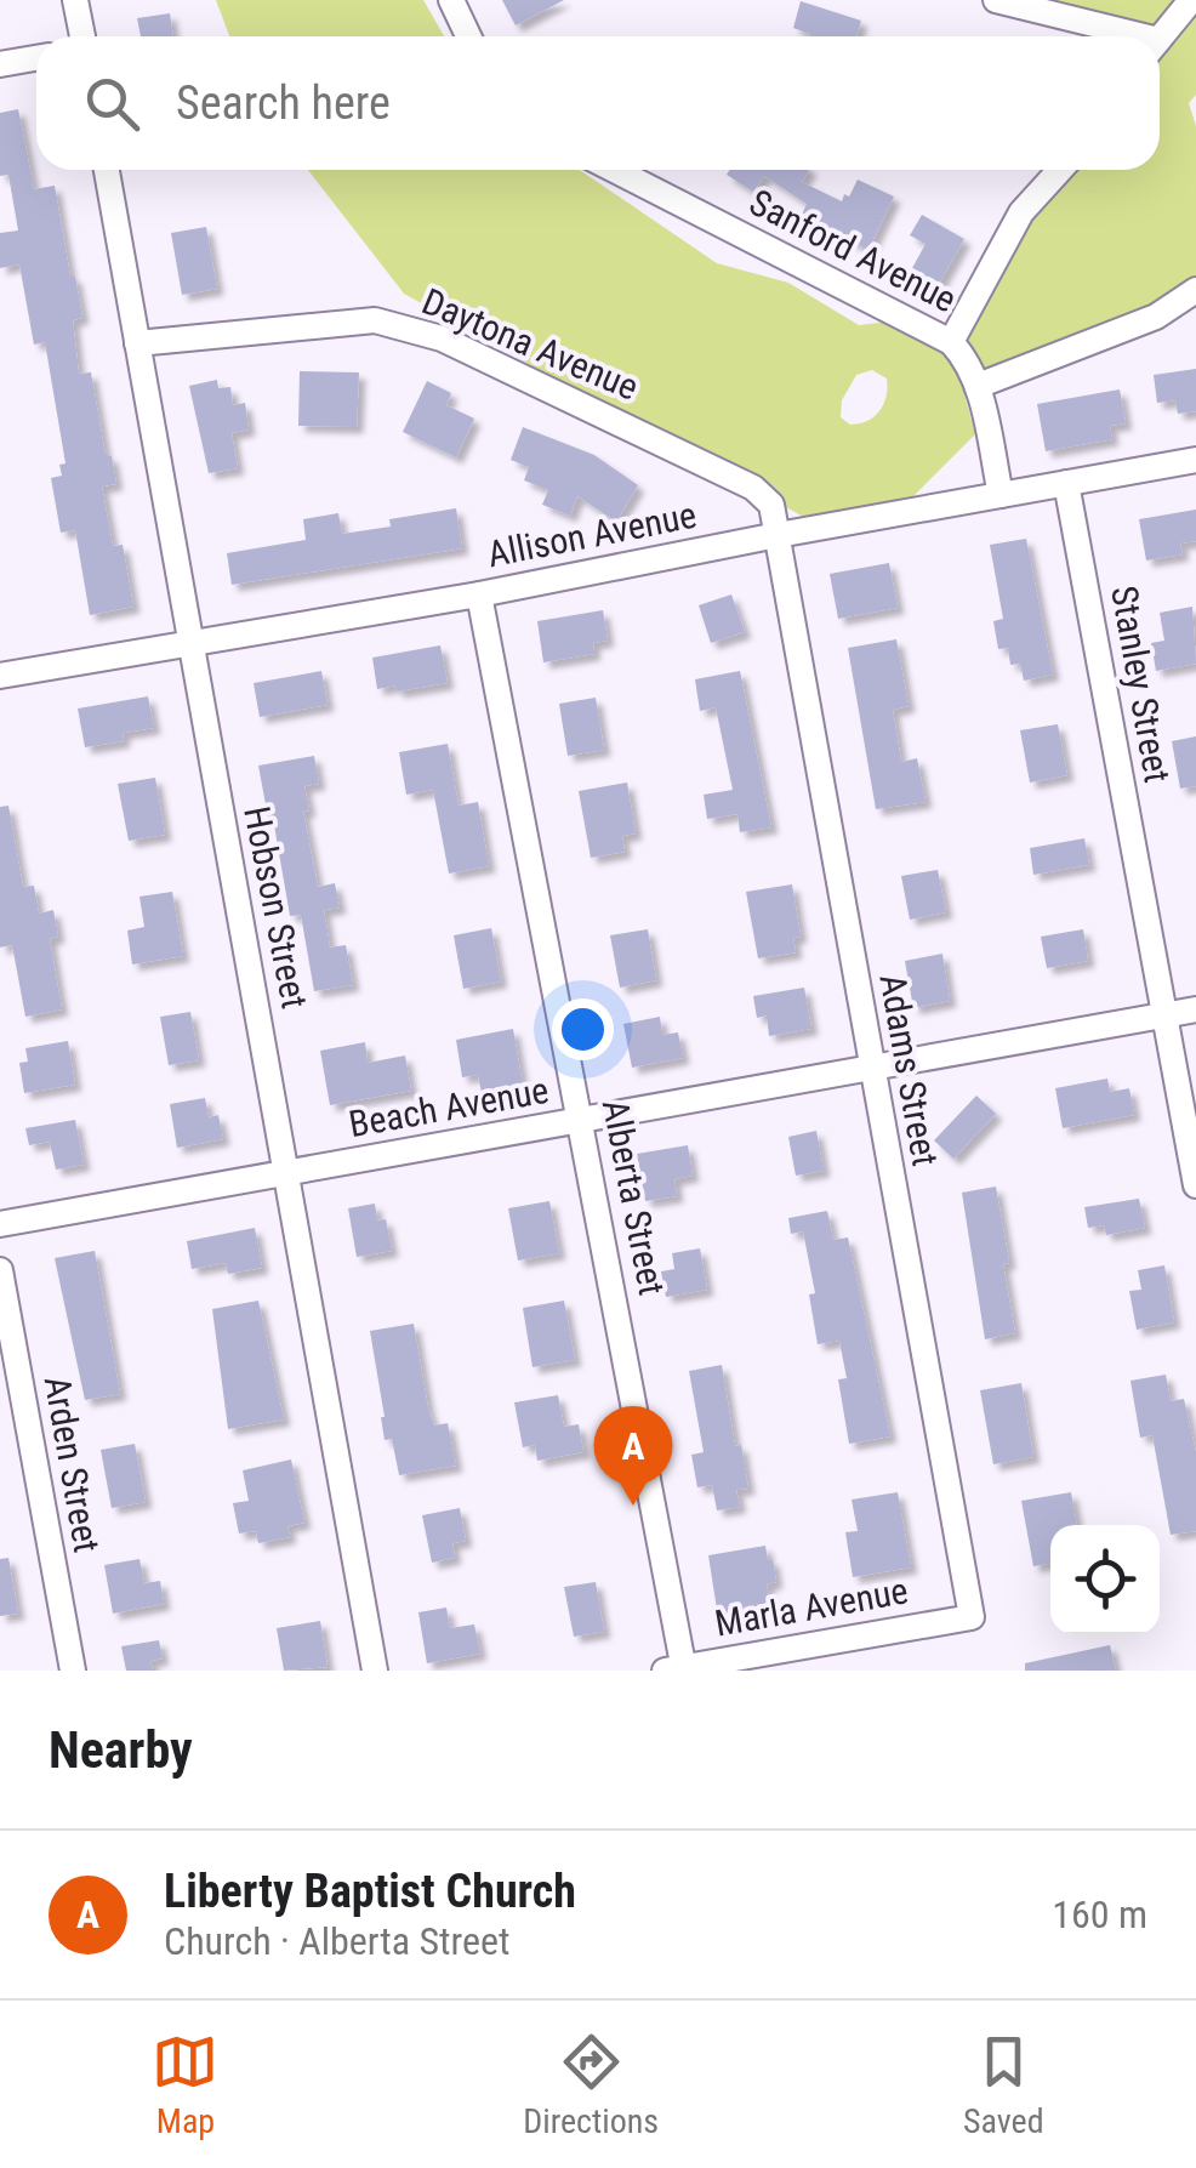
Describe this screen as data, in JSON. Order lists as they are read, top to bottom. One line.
{"streets":{"street":["Sanford Avenue","Daytona Avenue","Allison Avenue","Stanley Street","Hobson Street","Adams Street","Beach Avenue","Alberta Street","Arden Street","Marla Avenue"]},"crossings":[["Daytona Avenue","Allison Avenue"],["Daytona Avenue","Hobson Street"],["Daytona Avenue","Adams Street"],["Allison Avenue","Stanley Street"],["Allison Avenue","Hobson Street"],["Allison Avenue","Adams Street"],["Allison Avenue","Alberta Street"],["Stanley Street","Beach Avenue"],["Hobson Street","Beach Avenue"],["Adams Street","Beach Avenue"],["Adams Street","Marla Avenue"],["Beach Avenue","Alberta Street"],["Alberta Street","Marla Avenue"]],"page":{"search":"Search here","pins":"A","heading":"Nearby","list":[{"mark":"A","name":"Liberty Baptist Church","note":"Church · Alberta Street","value":"160 m"}],"nav":["Map","Directions","Saved"]}}
